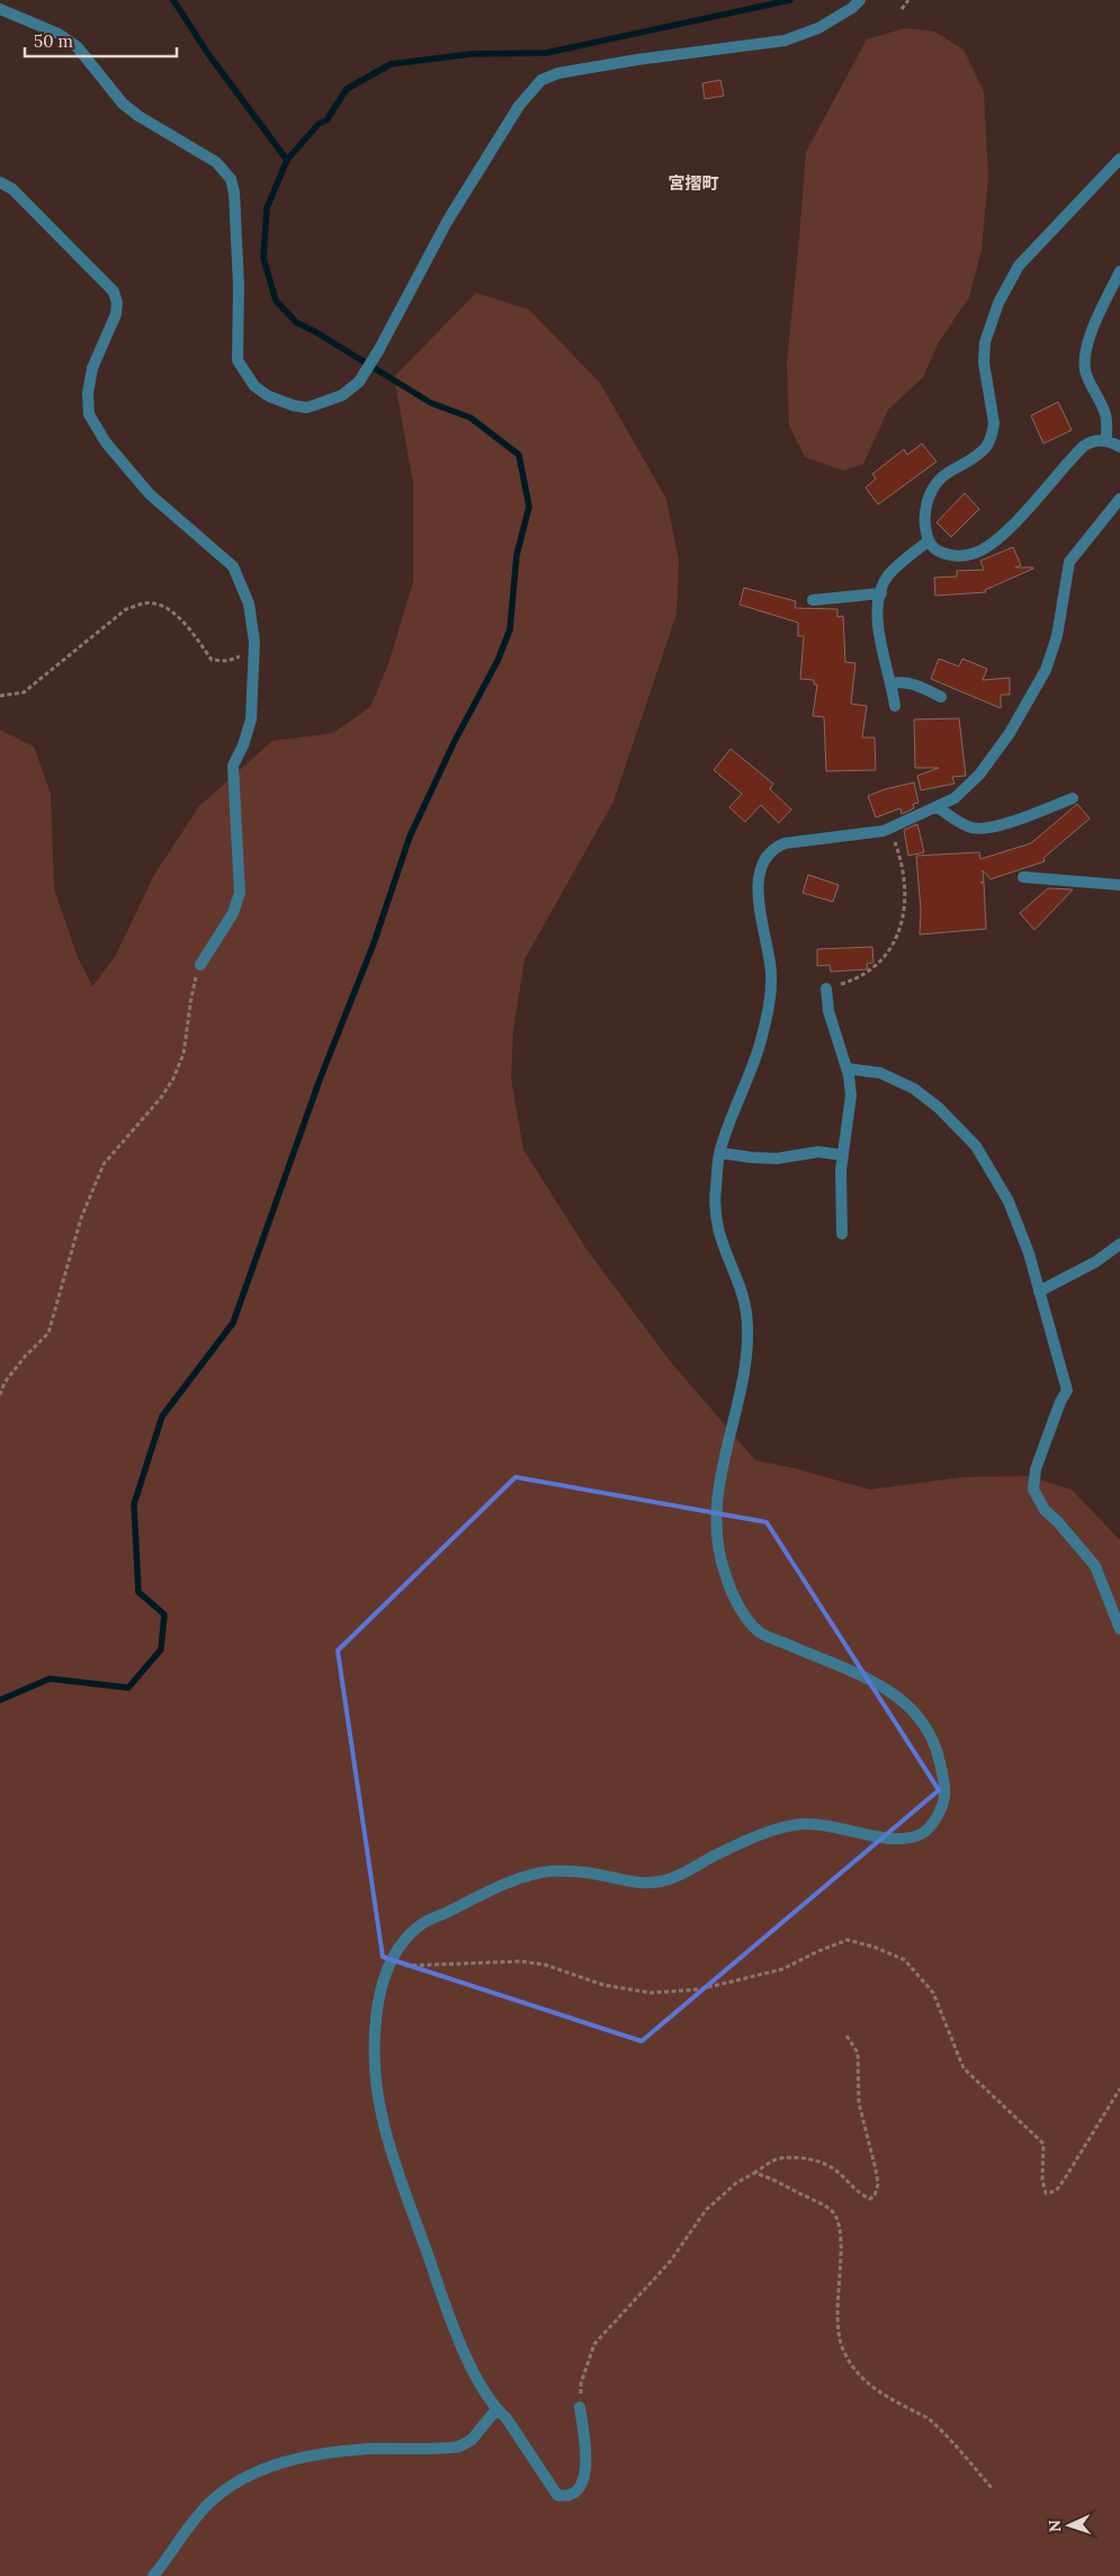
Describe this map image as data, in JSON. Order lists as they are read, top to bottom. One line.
{"districts":["宮摺町"],"scale_bar":"50 m","north":"left"}
